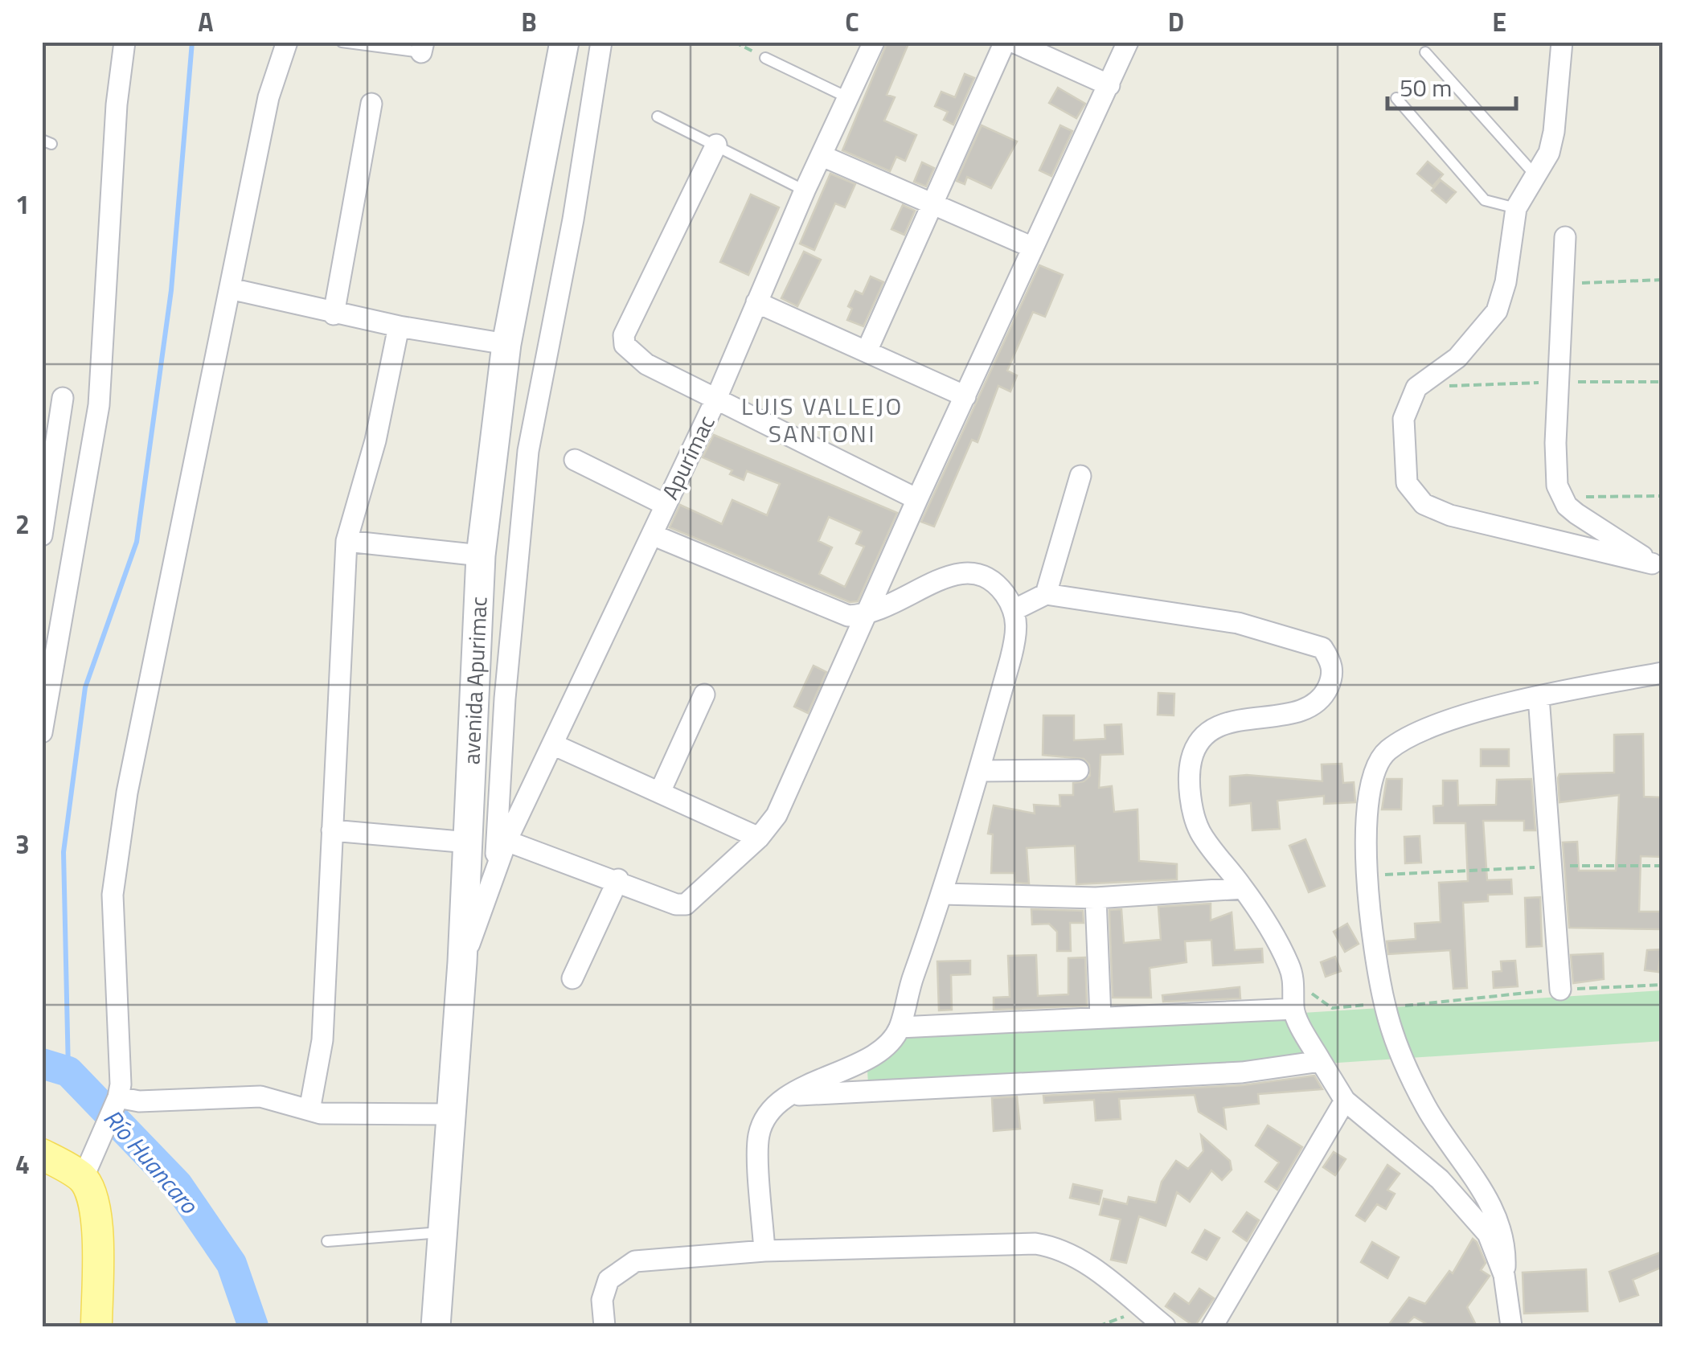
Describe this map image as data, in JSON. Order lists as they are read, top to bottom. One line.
{"streets":{"street":["Apurímac","avenida Apurimac"]},"crossings":[["Apurímac","avenida Apurimac"]],"districts":["LUIS VALLEJO SANTONI"],"water":["Río Huancaro"],"scale_bar":"50 m","grid":{"columns":["A","B","C","D","E"],"rows":["1","2","3","4"]}}
